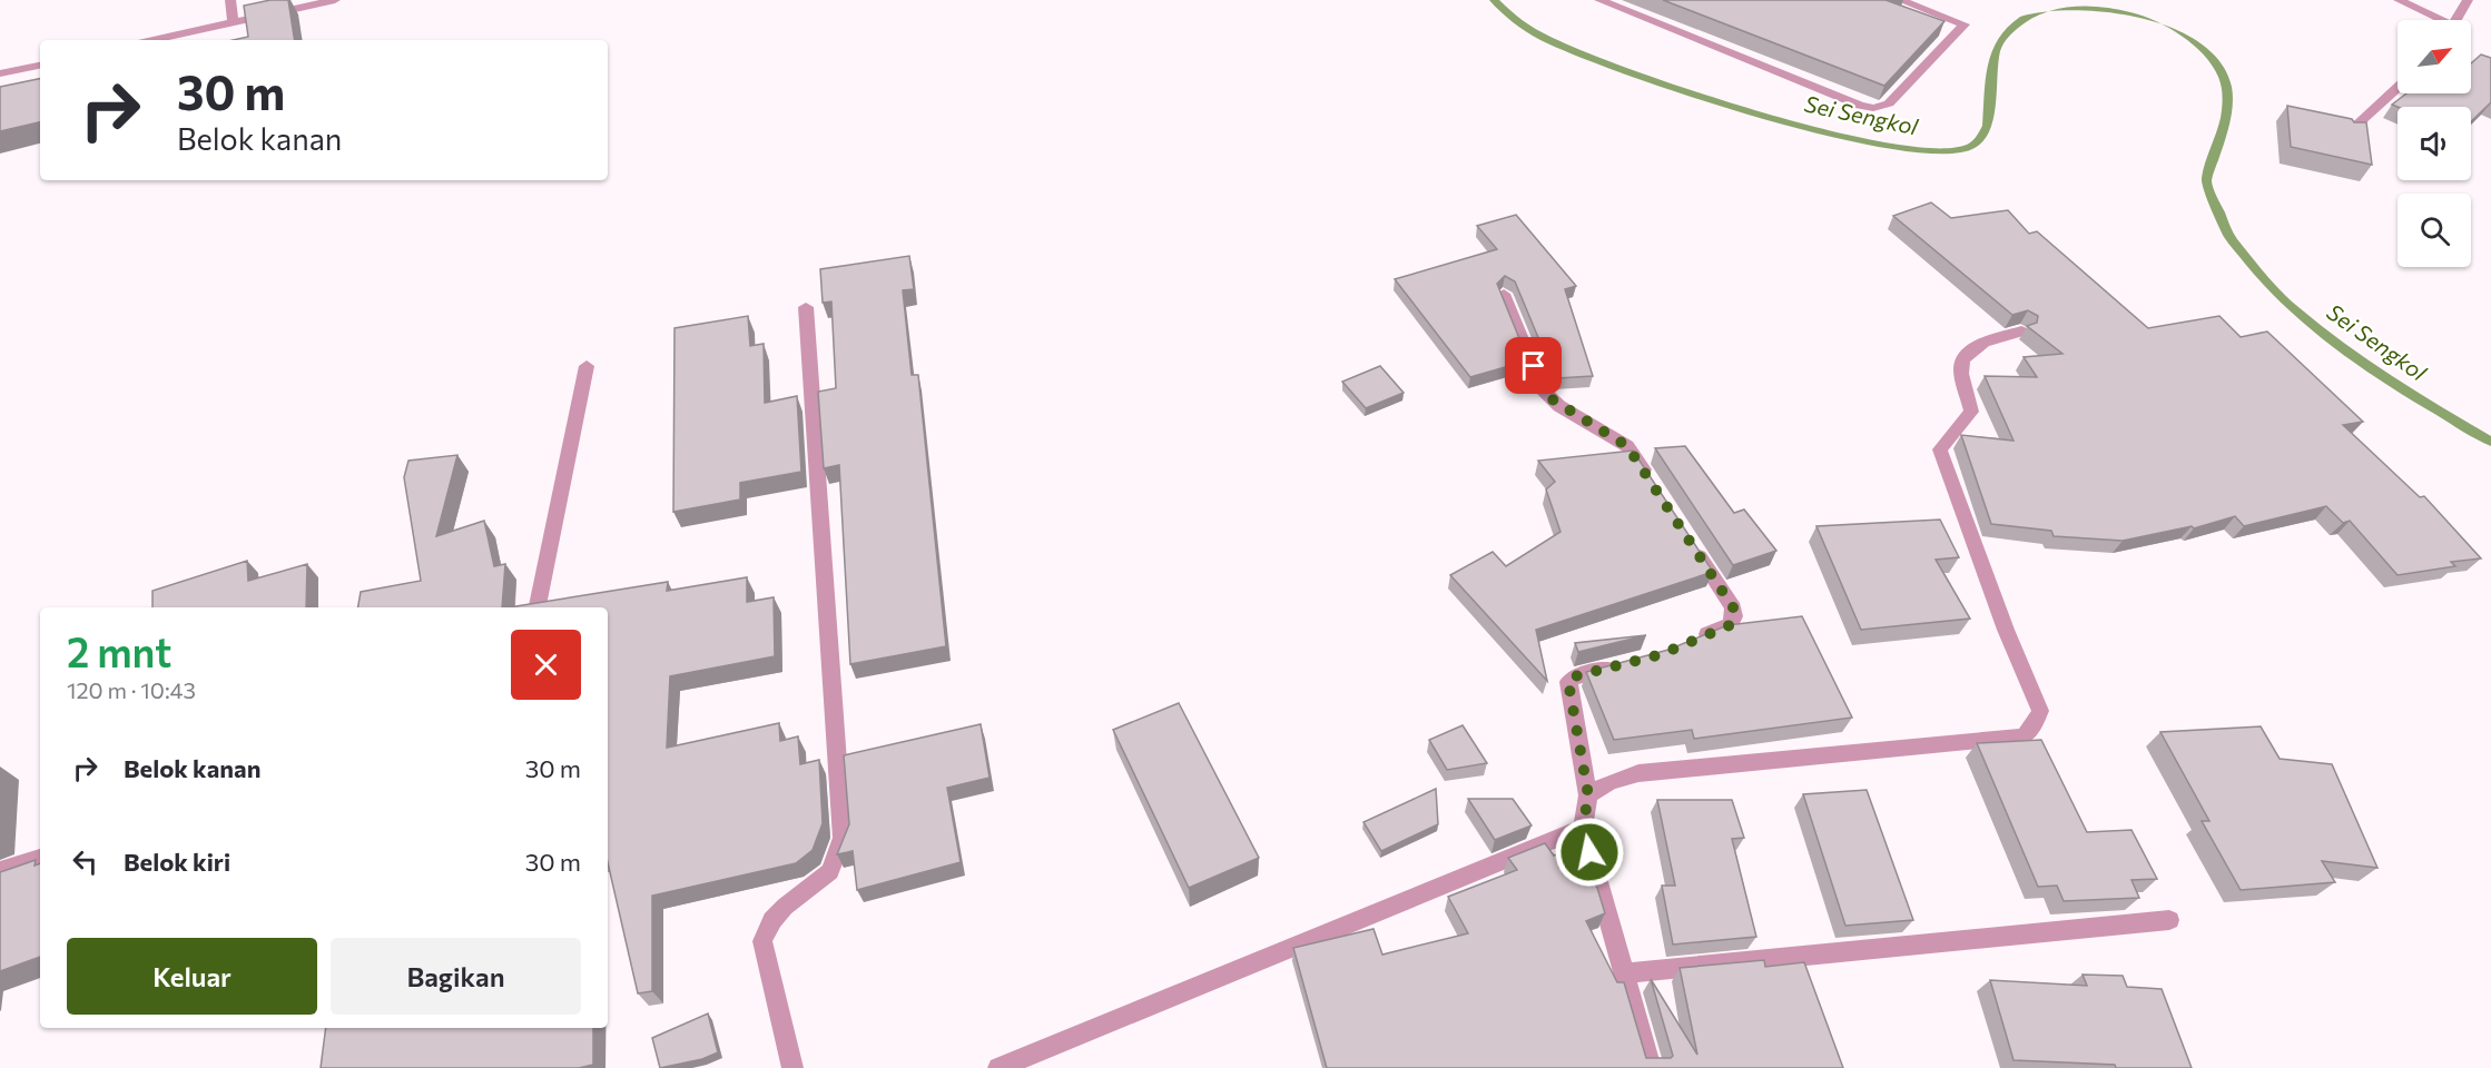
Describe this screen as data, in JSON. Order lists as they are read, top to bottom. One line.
{"water":["Sei Sengkol"],"north":"top right","page":{"turn":["30 m","Belok kanan"],"heading":["2 mnt","120 m · 10:43"],"list":[{"name":"Belok kanan","value":"30 m"},{"name":"Belok kiri","value":"30 m"}],"buttons":["Keluar","Bagikan"]}}
